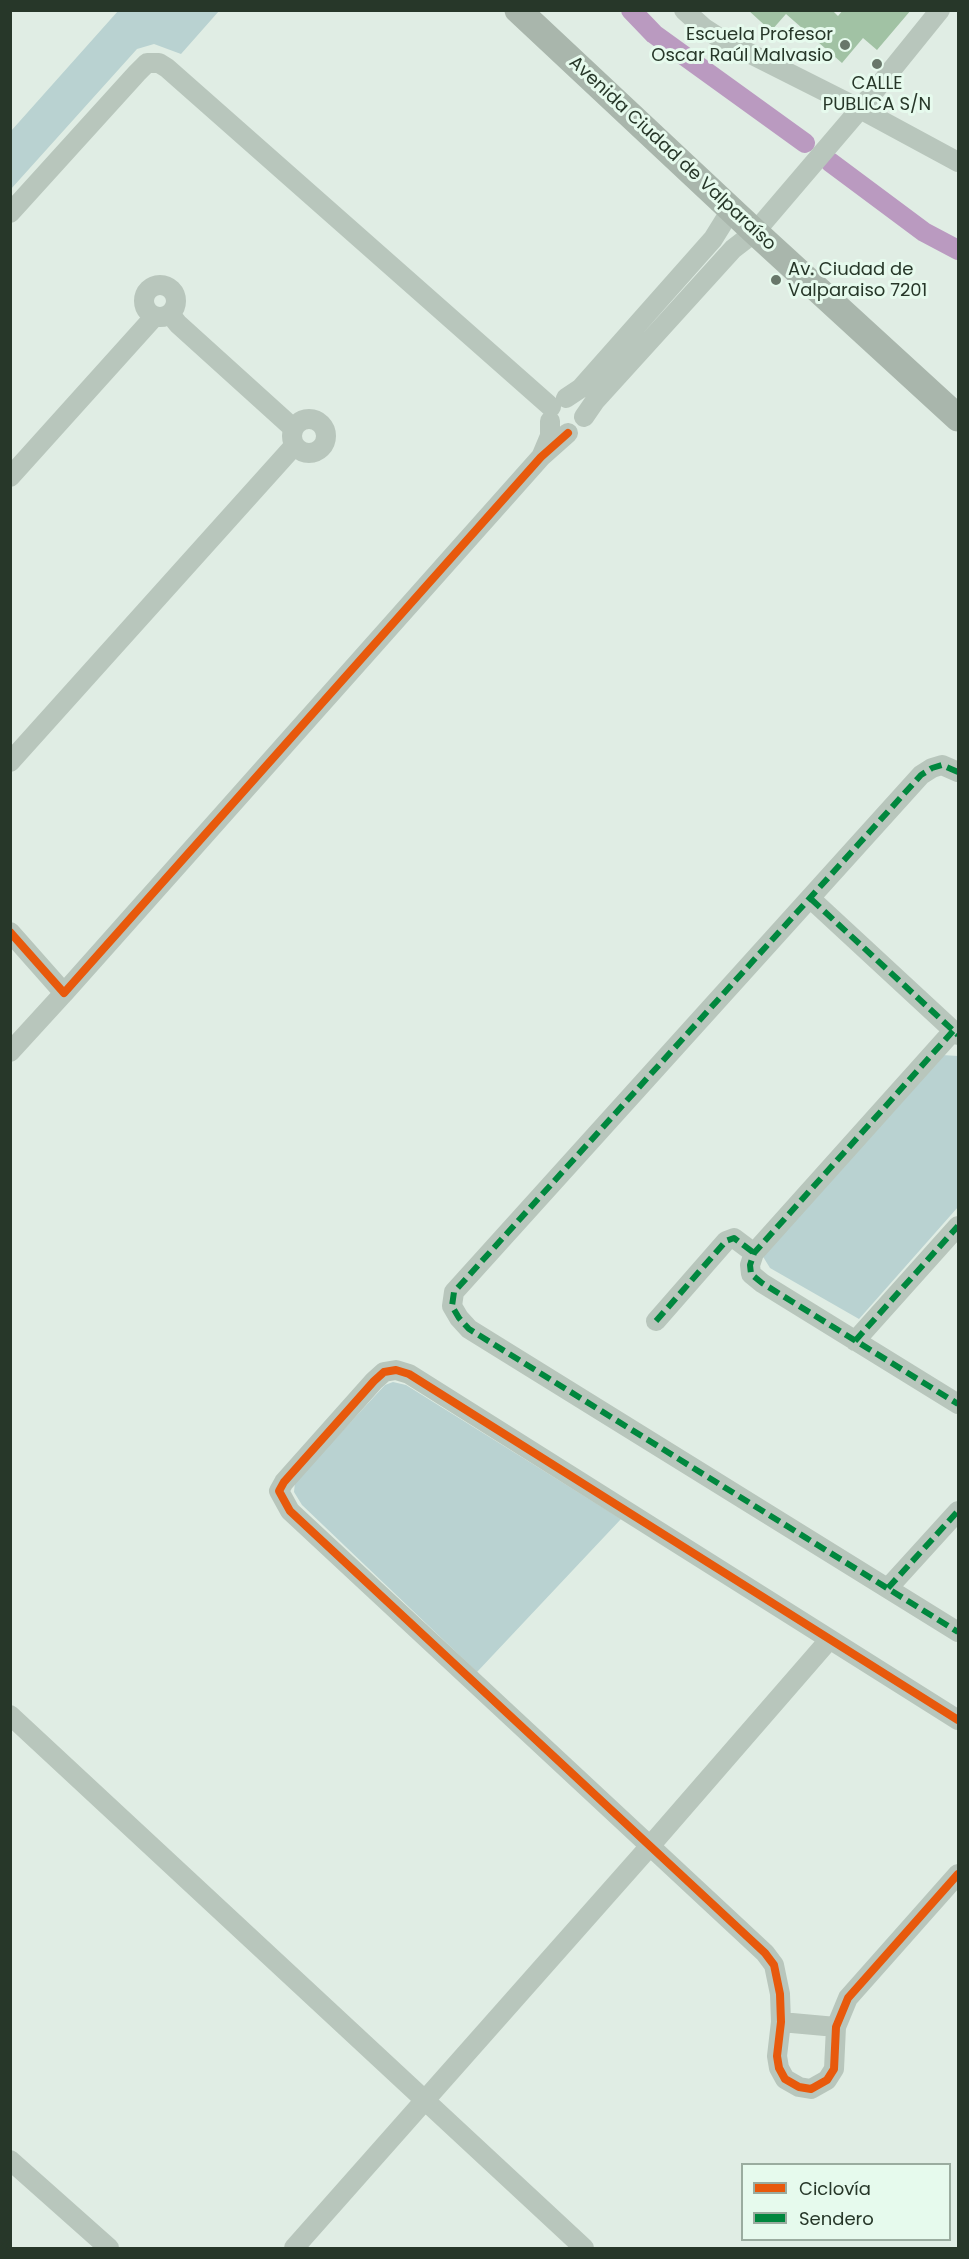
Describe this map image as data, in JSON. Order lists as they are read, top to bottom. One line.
{"streets":{"main road":["Avenida Ciudad de Valparaíso"]},"places":["Escuela Profesor Oscar Raúl Malvasio","CALLE PUBLICA S/N","Av. Ciudad de Valparaiso 7201"],"legend":["Ciclovía","Sendero"]}
